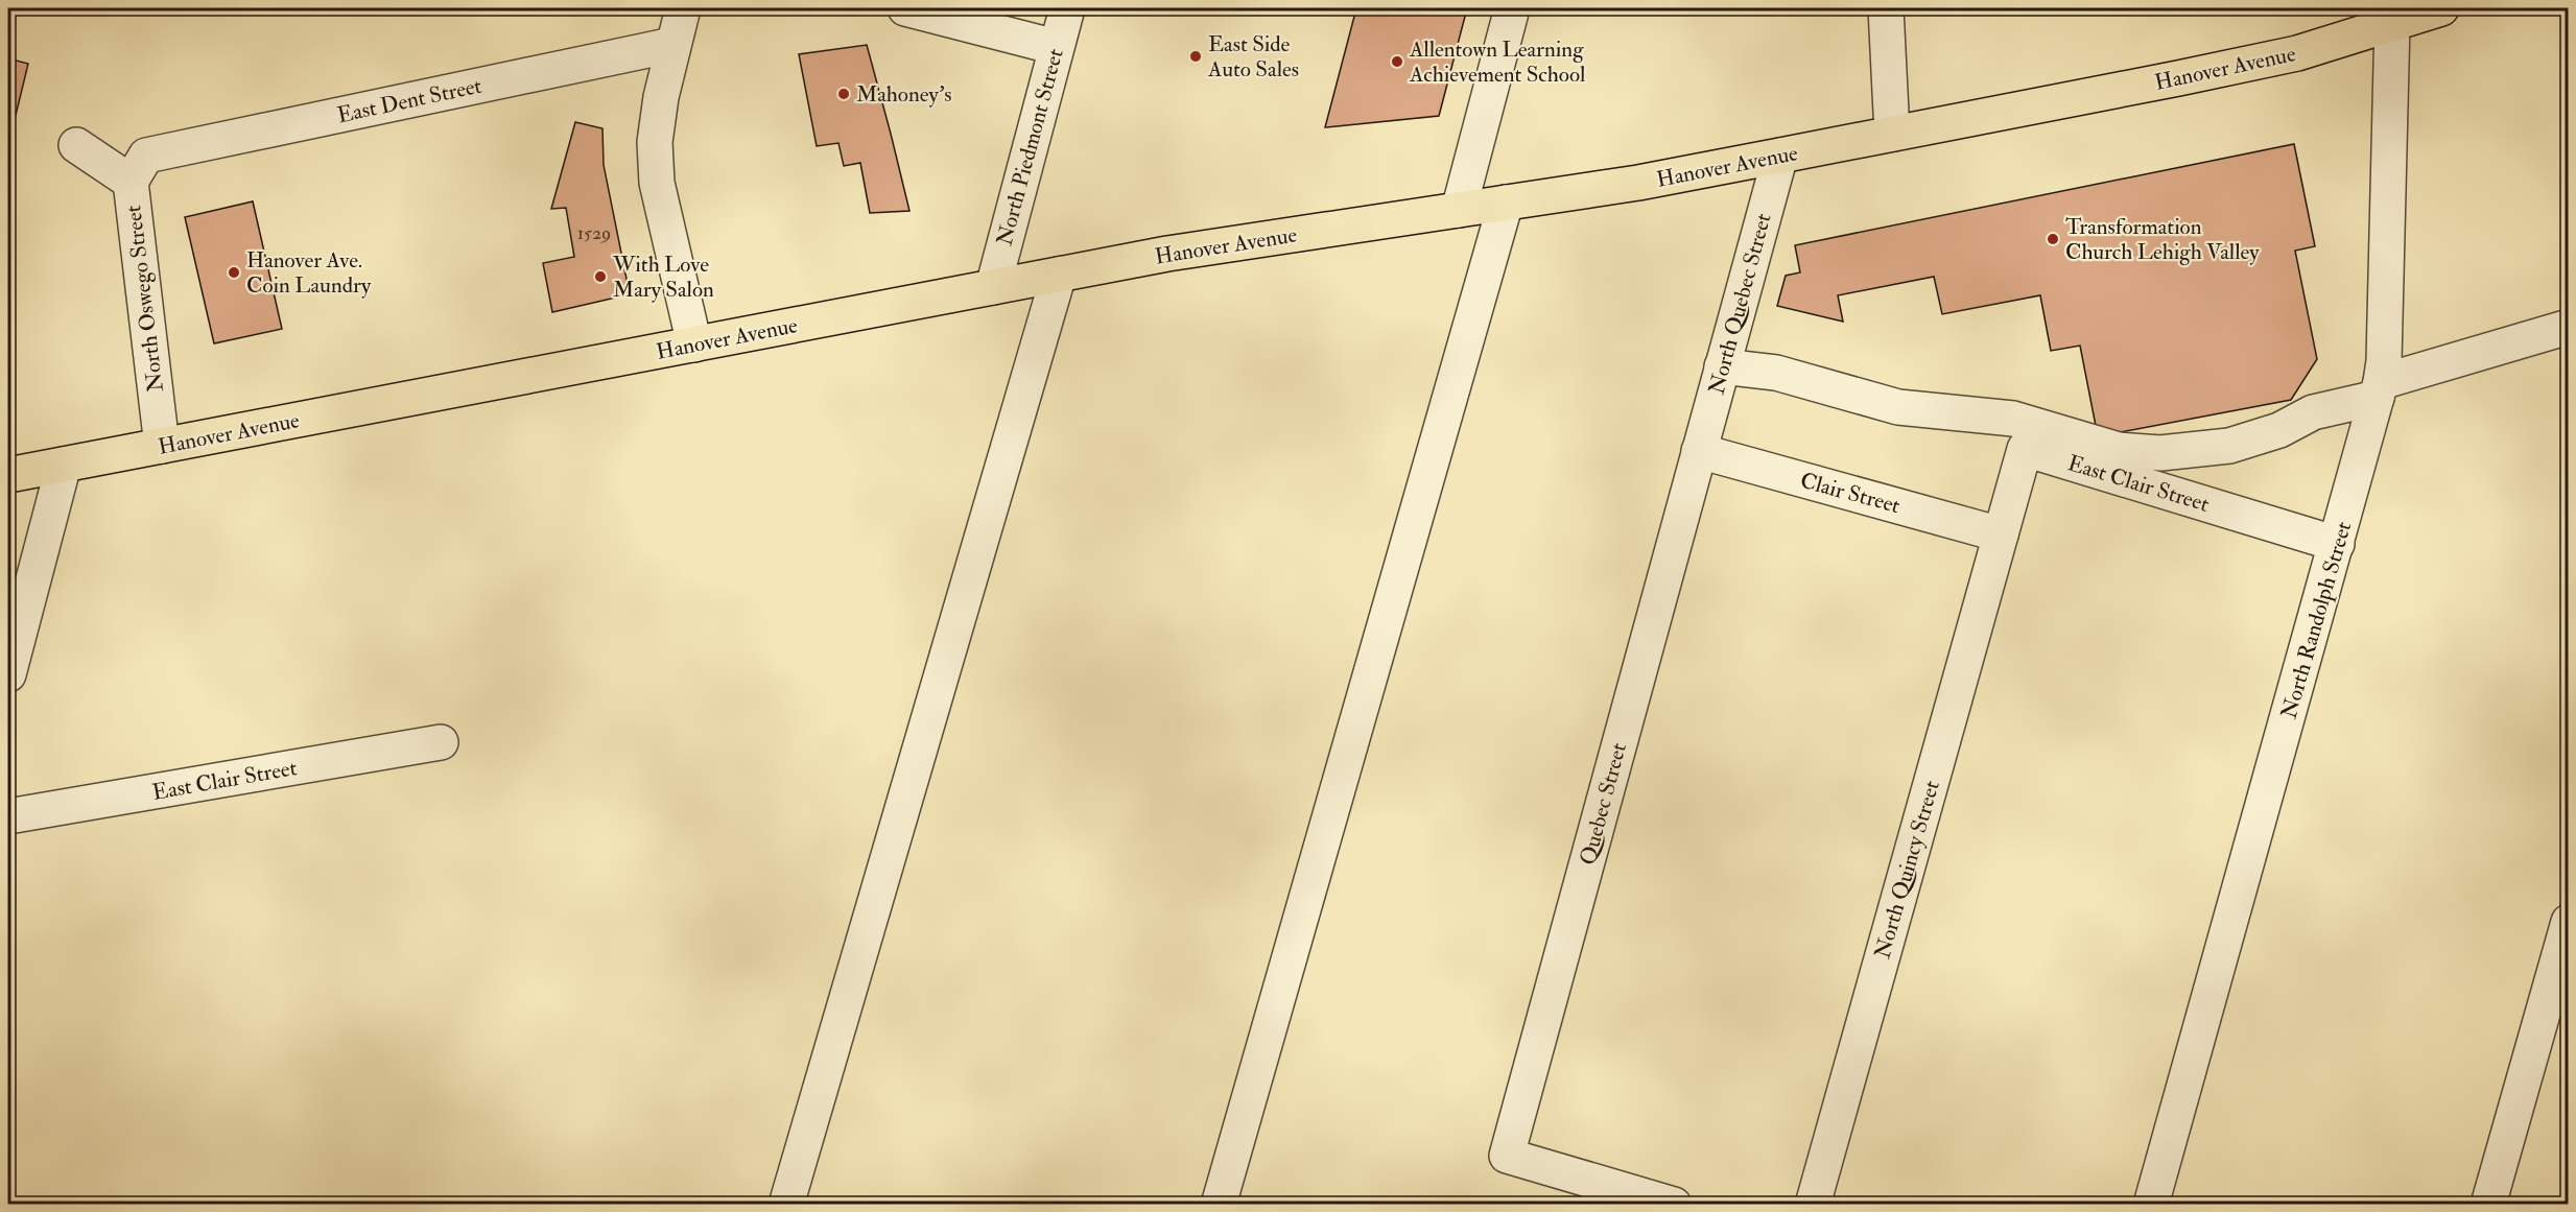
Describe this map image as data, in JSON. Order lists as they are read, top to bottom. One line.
{"streets":{"main road":["Hanover Avenue"],"street":["East Dent Street","North Piedmont Street","North Oswego Street","North Quebec Street","East Clair Street","Clair Street","North Randolph Street","Quebec Street","North Quincy Street"]},"crossings":[["Hanover Avenue","North Piedmont Street"],["Hanover Avenue","North Oswego Street"],["Hanover Avenue","North Quebec Street"],["Hanover Avenue","North Randolph Street"],["East Dent Street","North Oswego Street"],["North Quebec Street","Clair Street"],["North Quebec Street","Quebec Street"],["East Clair Street","Clair Street"],["East Clair Street","North Randolph Street"],["East Clair Street","North Quincy Street"],["Clair Street","Quebec Street"],["Clair Street","North Quincy Street"]],"places":["East Side Auto Sales","Allentown Learning Achievement School","Mahoney's","Transformation Church Lehigh Valley","Hanover Ave. Coin Laundry","With Love Mary Salon"],"house_numbers":["1529"]}
